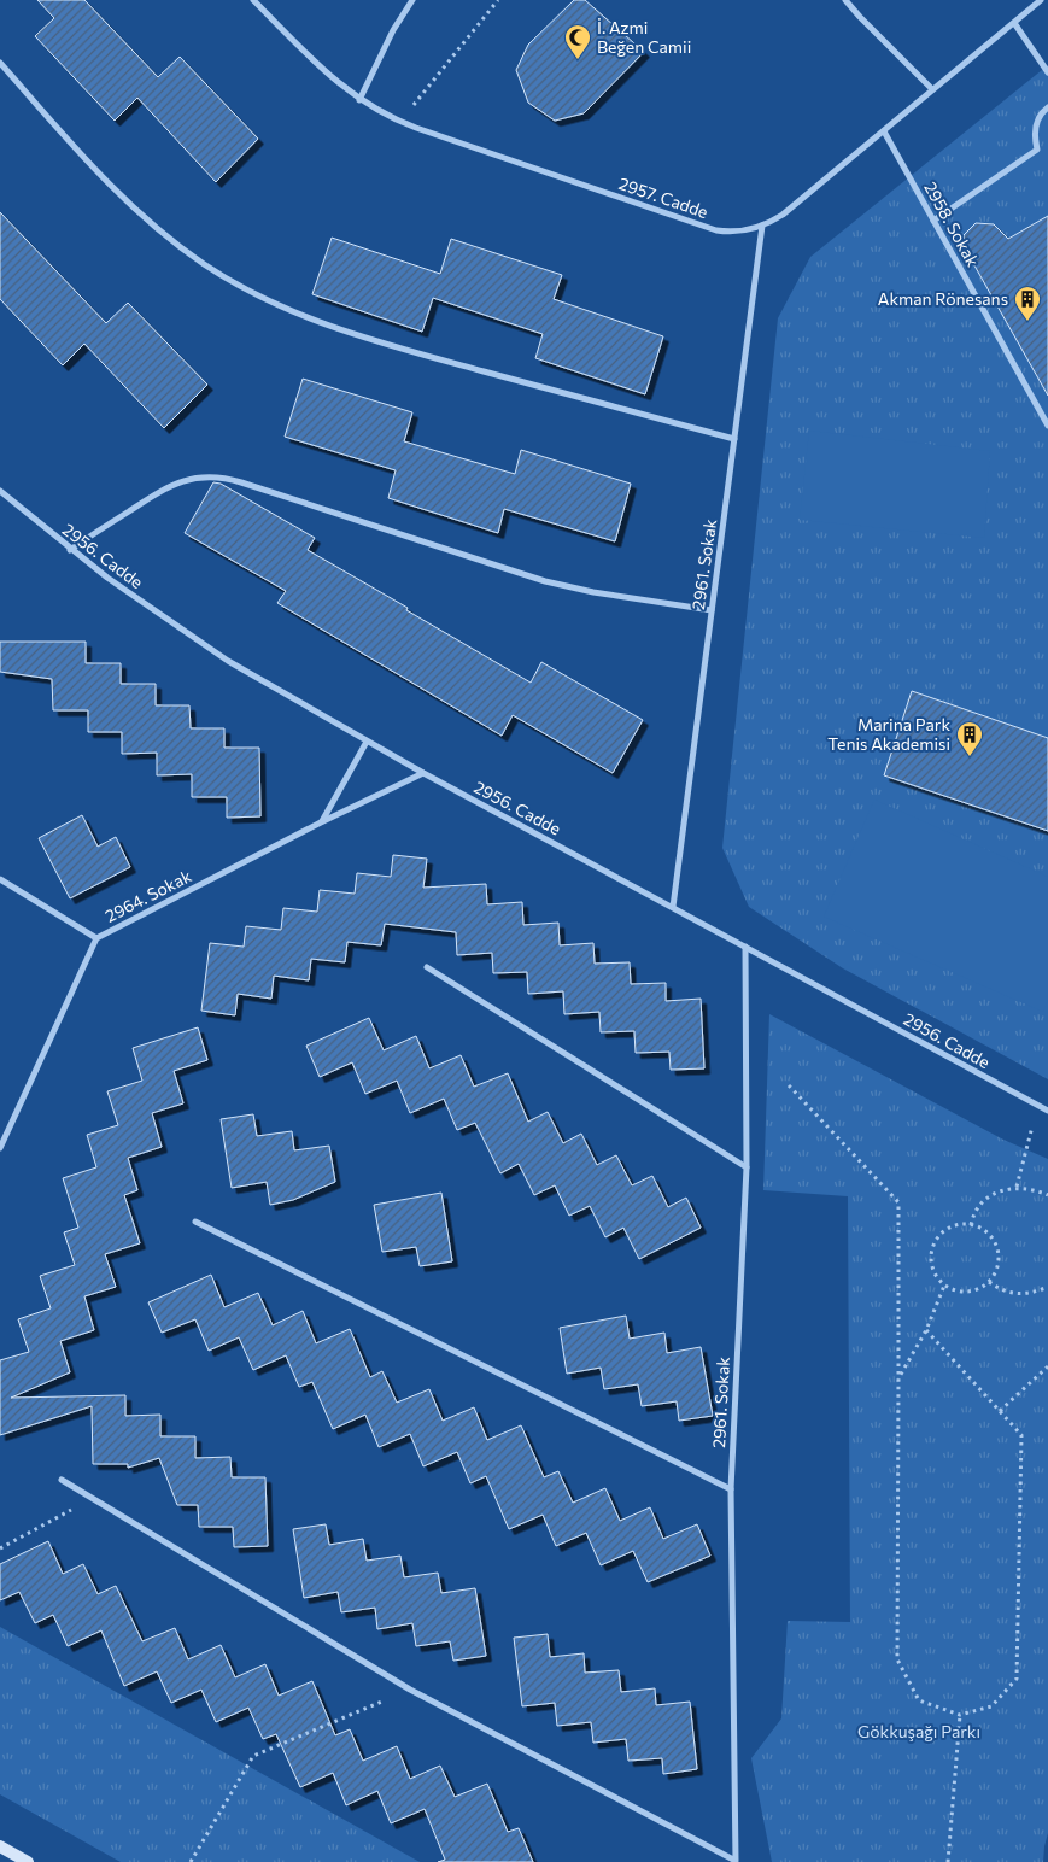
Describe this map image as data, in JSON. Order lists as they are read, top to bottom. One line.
{"streets":{"street":["2957. Cadde","2958. Sokak","2956. Cadde","2961. Sokak","2964. Sokak"]},"crossings":[["2957. Cadde","2958. Sokak"],["2957. Cadde","2961. Sokak"],["2956. Cadde","2961. Sokak"],["2956. Cadde","2964. Sokak"]],"parks":["Gökkuşağı Parkı"],"places":{"mosque":["İ. Azmi Beğen Camii"],"building":["Akman Rönesans","Marina Park Tenis Akademisi"]}}
